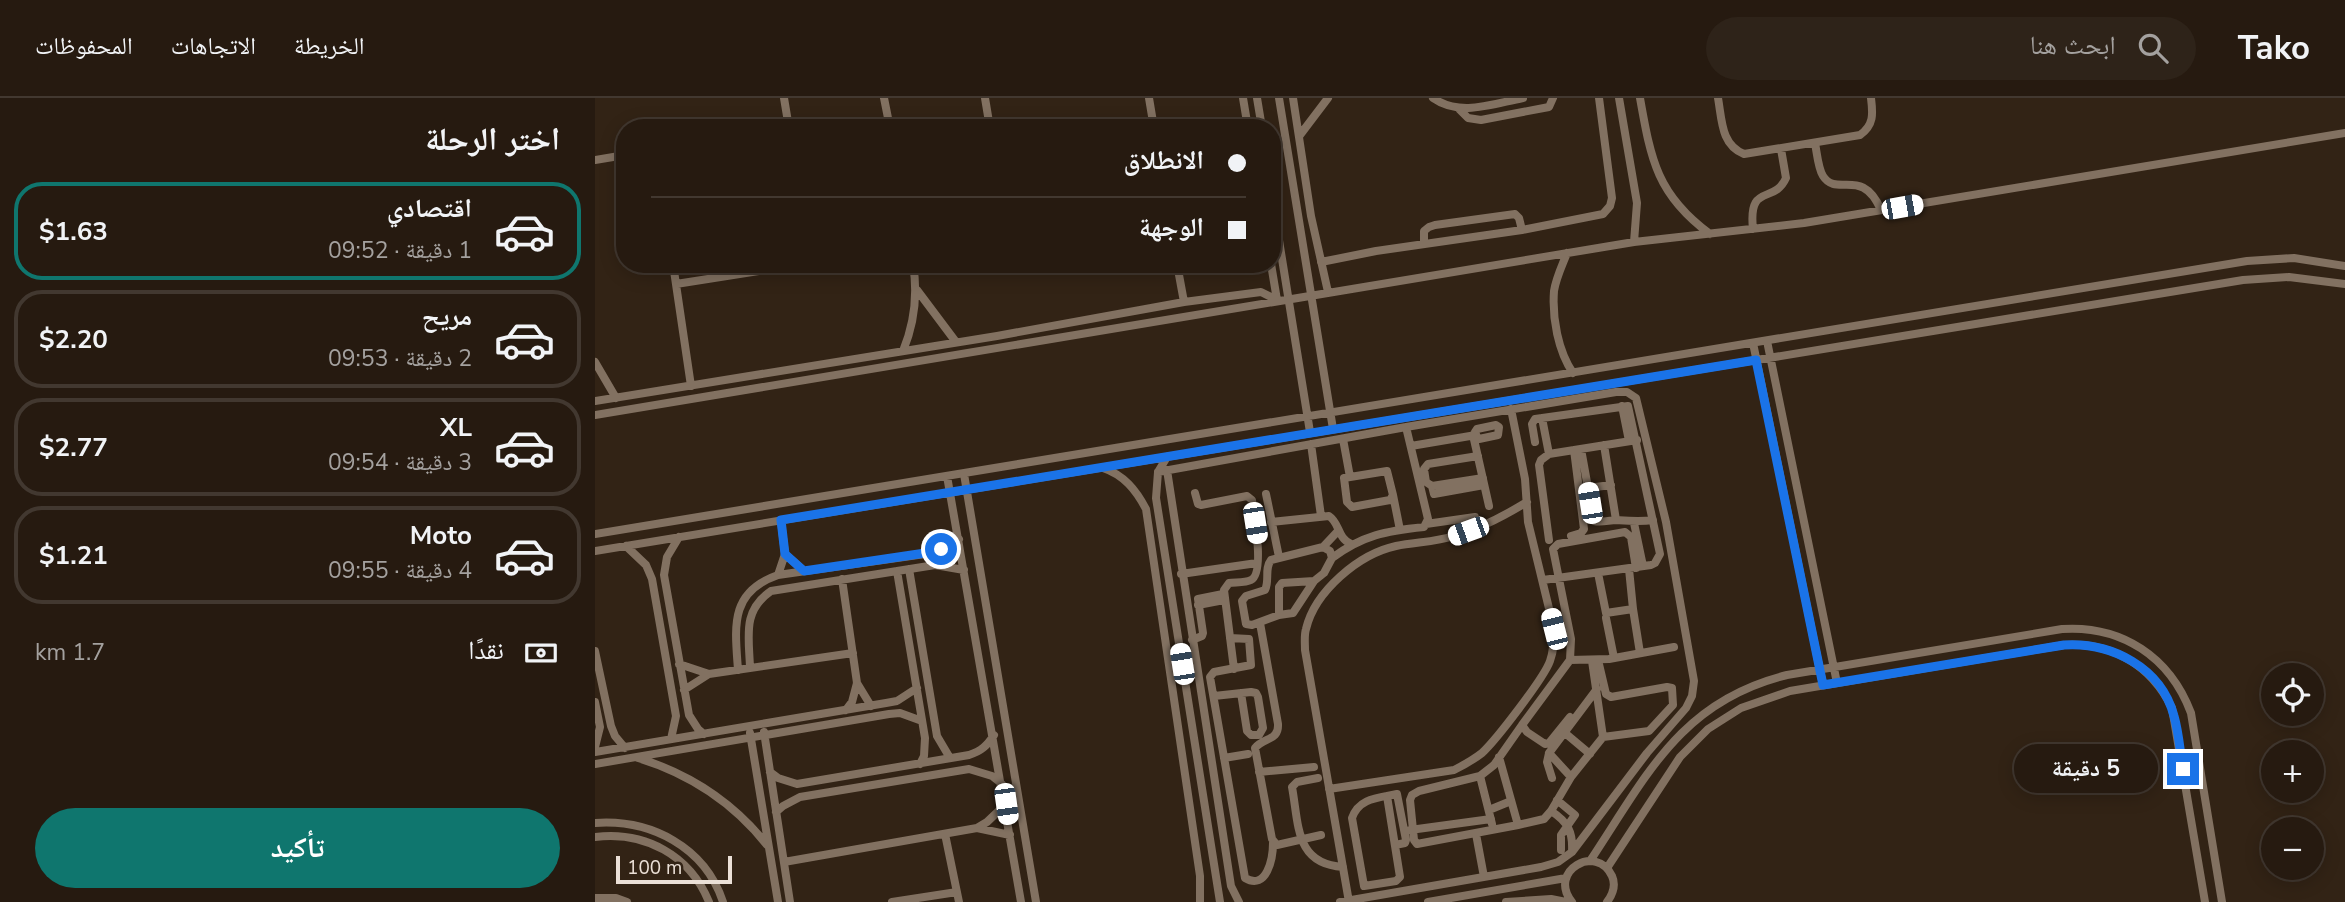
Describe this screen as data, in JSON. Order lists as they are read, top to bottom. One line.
{"scale_bar":"100 m","page":{"header":"Tako","search":"ابحث هنا","nav":["الخريطة","الاتجاهات","المحفوظات"],"heading":"اختر الرحلة","banner":["الانطلاق","الوجهة"],"list":[{"name":"اقتصادي","note":"1 دقيقة · 09:52","value":"$1.63"},{"name":"مريح","note":"2 دقيقة · 09:53","value":"$2.20"},{"name":"XL","note":"3 دقيقة · 09:54","value":"$2.77"},{"name":"Moto","note":"4 دقيقة · 09:55","value":"$1.21"}],"pay":["نقدًا","1.7 km"],"map_buttons":["+","−"],"bubble":"5 دقيقة","buttons":"تأكيد","scale":"100 m"}}
